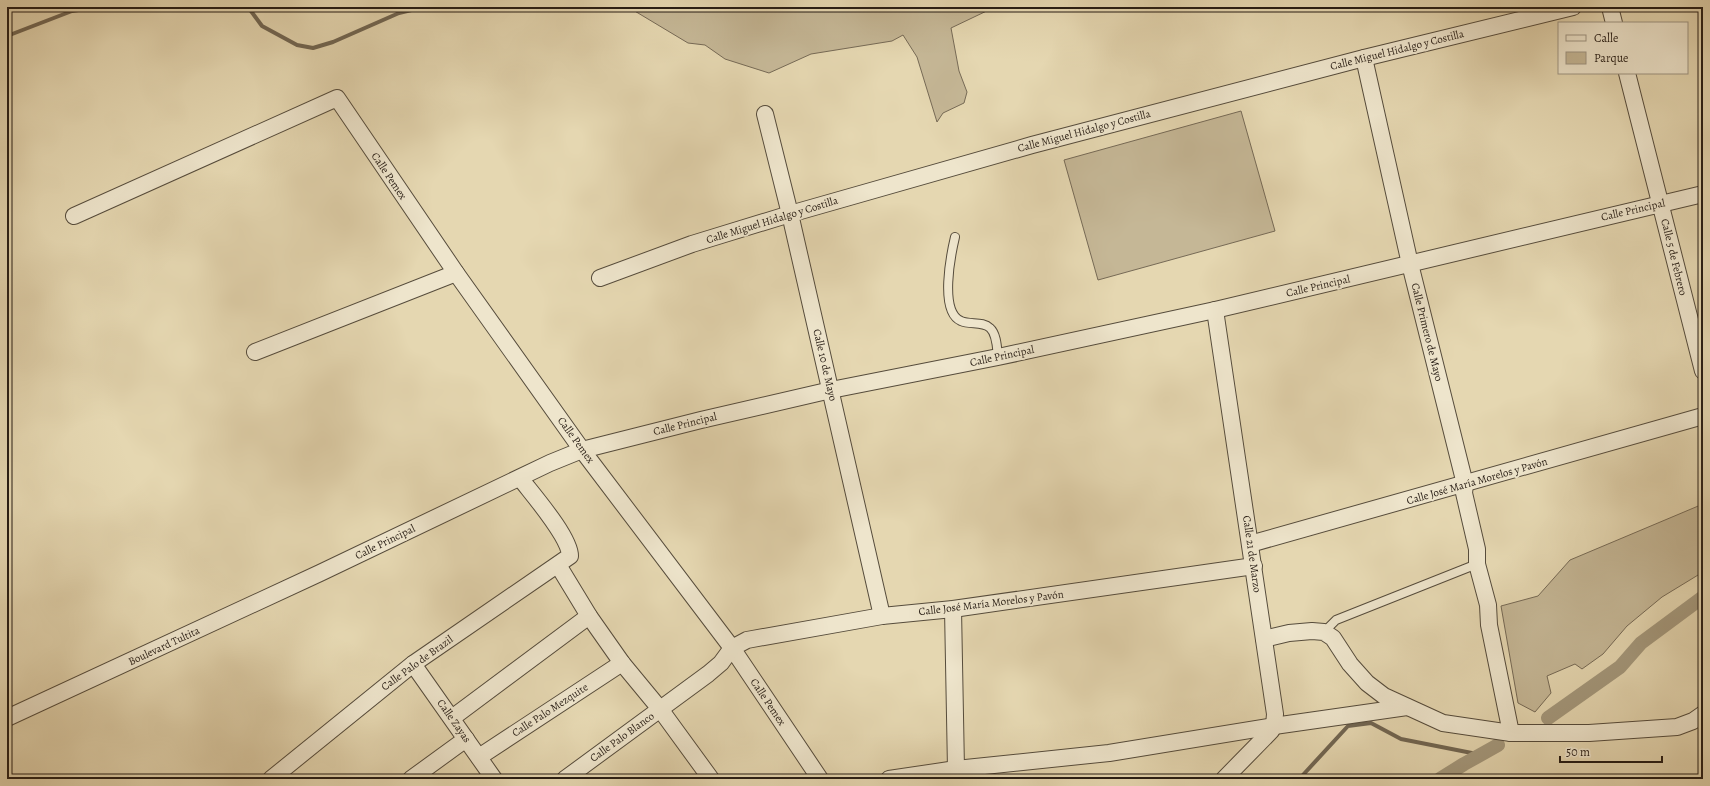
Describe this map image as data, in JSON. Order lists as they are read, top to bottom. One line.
{"streets":{"street":["Calle Miguel Hidalgo y Costilla","Calle Pemex","Calle Principal","Calle 5 de Febrero","Calle Primero de Mayo","Calle 10 de Mayo","Calle José María Morelos y Pavón","Calle 21 de Marzo","Boulevard Tultita","Calle Palo de Brazil","Calle Palo Mezquite","Calle Zayas","Calle Palo Blanco"]},"crossings":[["Calle Miguel Hidalgo y Costilla","Calle Primero de Mayo"],["Calle Miguel Hidalgo y Costilla","Calle 10 de Mayo"],["Calle Pemex","Calle Principal"],["Calle Pemex","Calle José María Morelos y Pavón"],["Calle Pemex","Calle Palo Blanco"],["Calle Principal","Calle 5 de Febrero"],["Calle Principal","Calle Primero de Mayo"],["Calle Principal","Calle 10 de Mayo"],["Calle Principal","Calle 21 de Marzo"],["Calle Principal","Boulevard Tultita"],["Calle Primero de Mayo","Calle José María Morelos y Pavón"],["Calle 10 de Mayo","Calle José María Morelos y Pavón"],["Calle José María Morelos y Pavón","Calle 21 de Marzo"],["Calle José María Morelos y Pavón","Calle Palo Blanco"],["Calle Palo de Brazil","Calle Zayas"],["Calle Palo Mezquite","Calle Zayas"]],"legend":["Calle","Parque"],"scale_bar":"50 m"}
